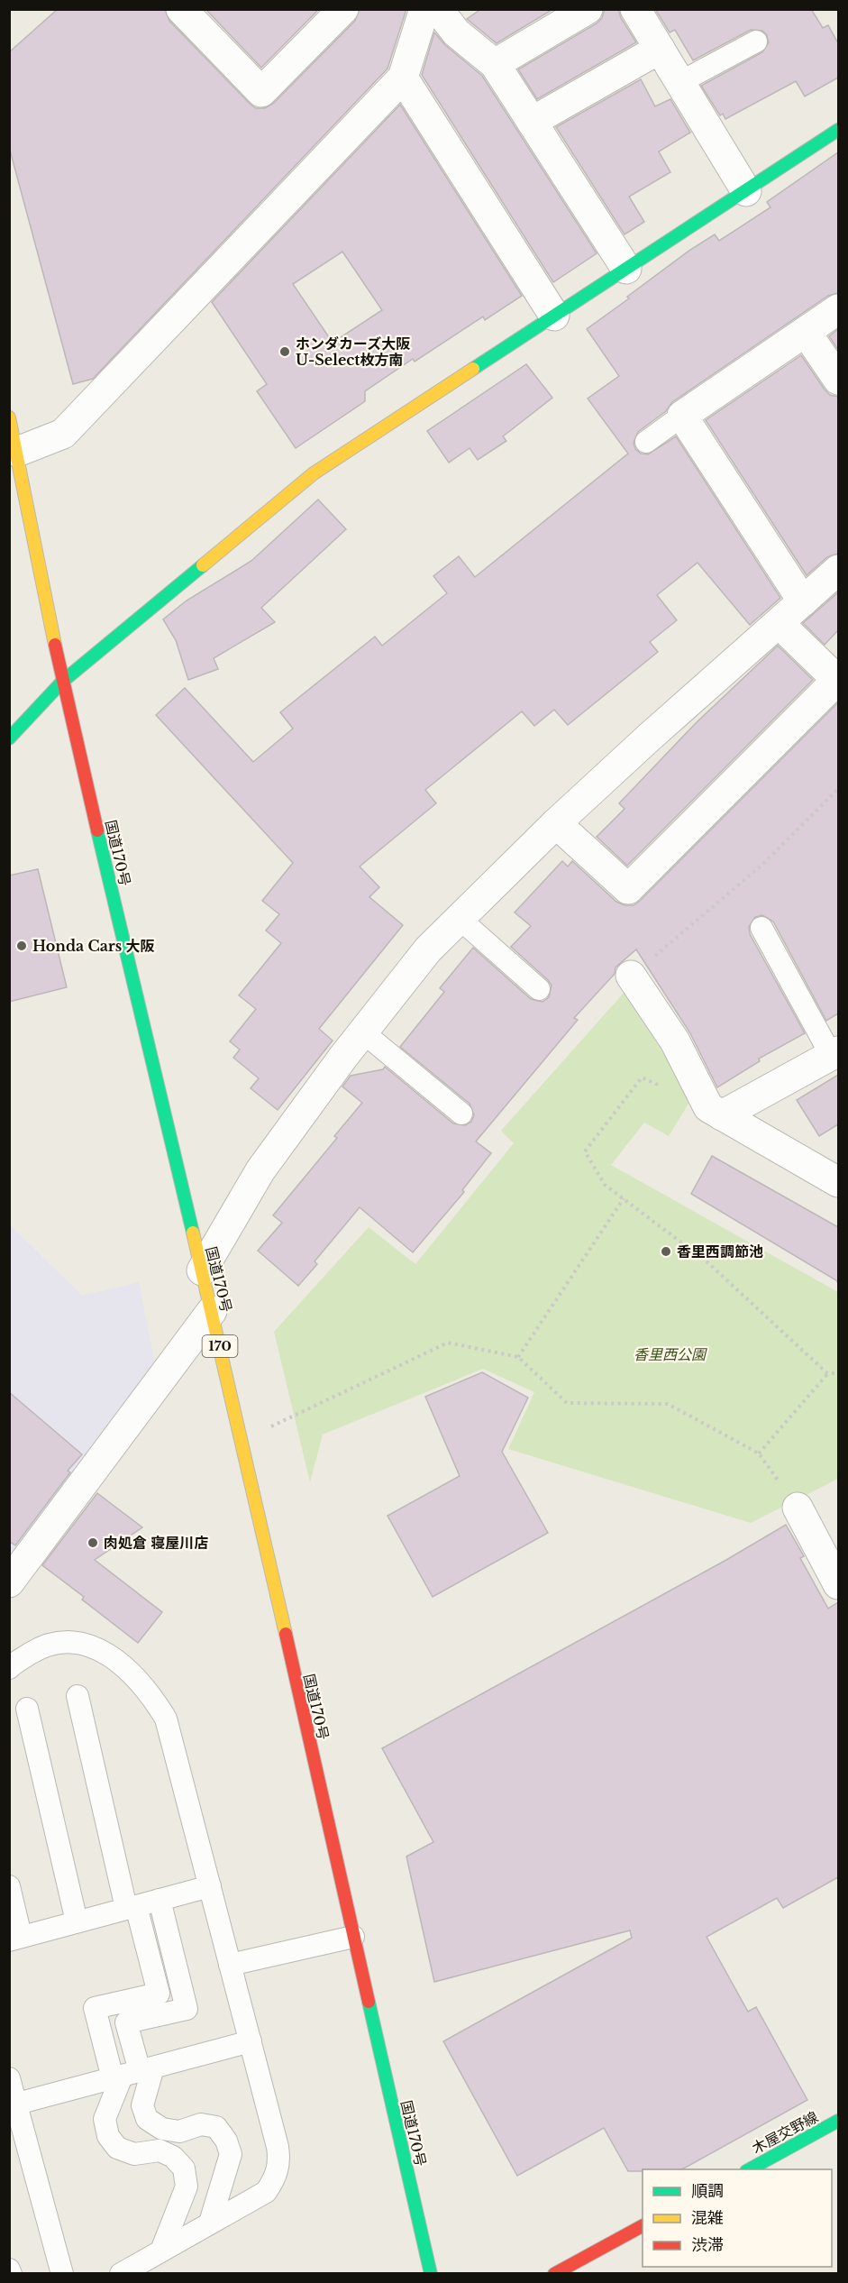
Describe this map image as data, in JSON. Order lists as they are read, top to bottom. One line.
{"streets":{"main road":["国道170号","170","木屋交野線"]},"parks":["香里西公園"],"places":["ホンダカーズ大阪 U-Select枚方南","Honda Cars 大阪","香里西調節池","肉処倉 寝屋川店"],"legend":["順調","混雑","渋滞"]}
